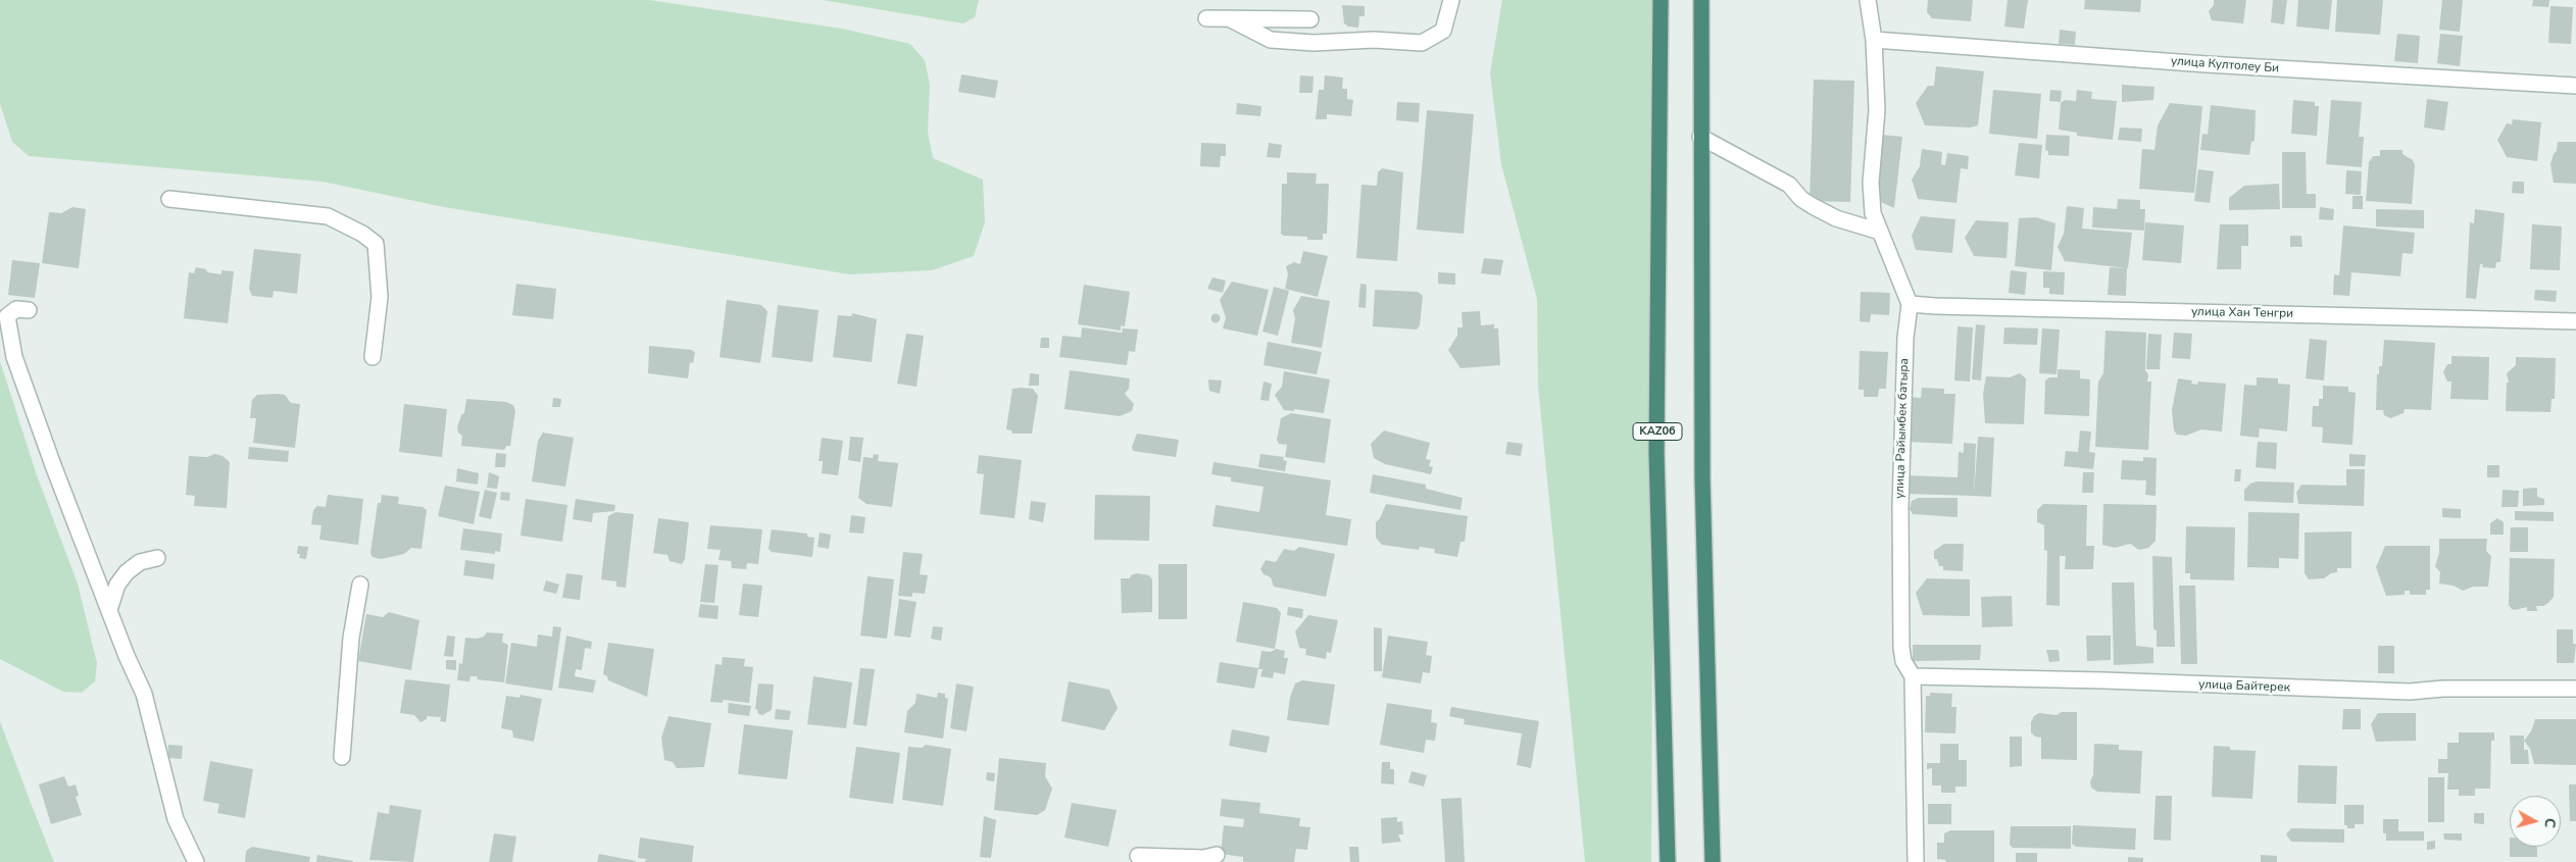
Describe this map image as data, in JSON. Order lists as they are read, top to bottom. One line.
{"streets":{"highway":["KАZ06"],"street":["улица Култолеу Би","улица Хан Тенгри","улица Райымбек батыра","улица Байтерек"]},"crossings":[["улица Култолеу Би","улица Райымбек батыра"],["улица Хан Тенгри","улица Райымбек батыра"],["улица Райымбек батыра","улица Байтерек"]],"north":"right"}
